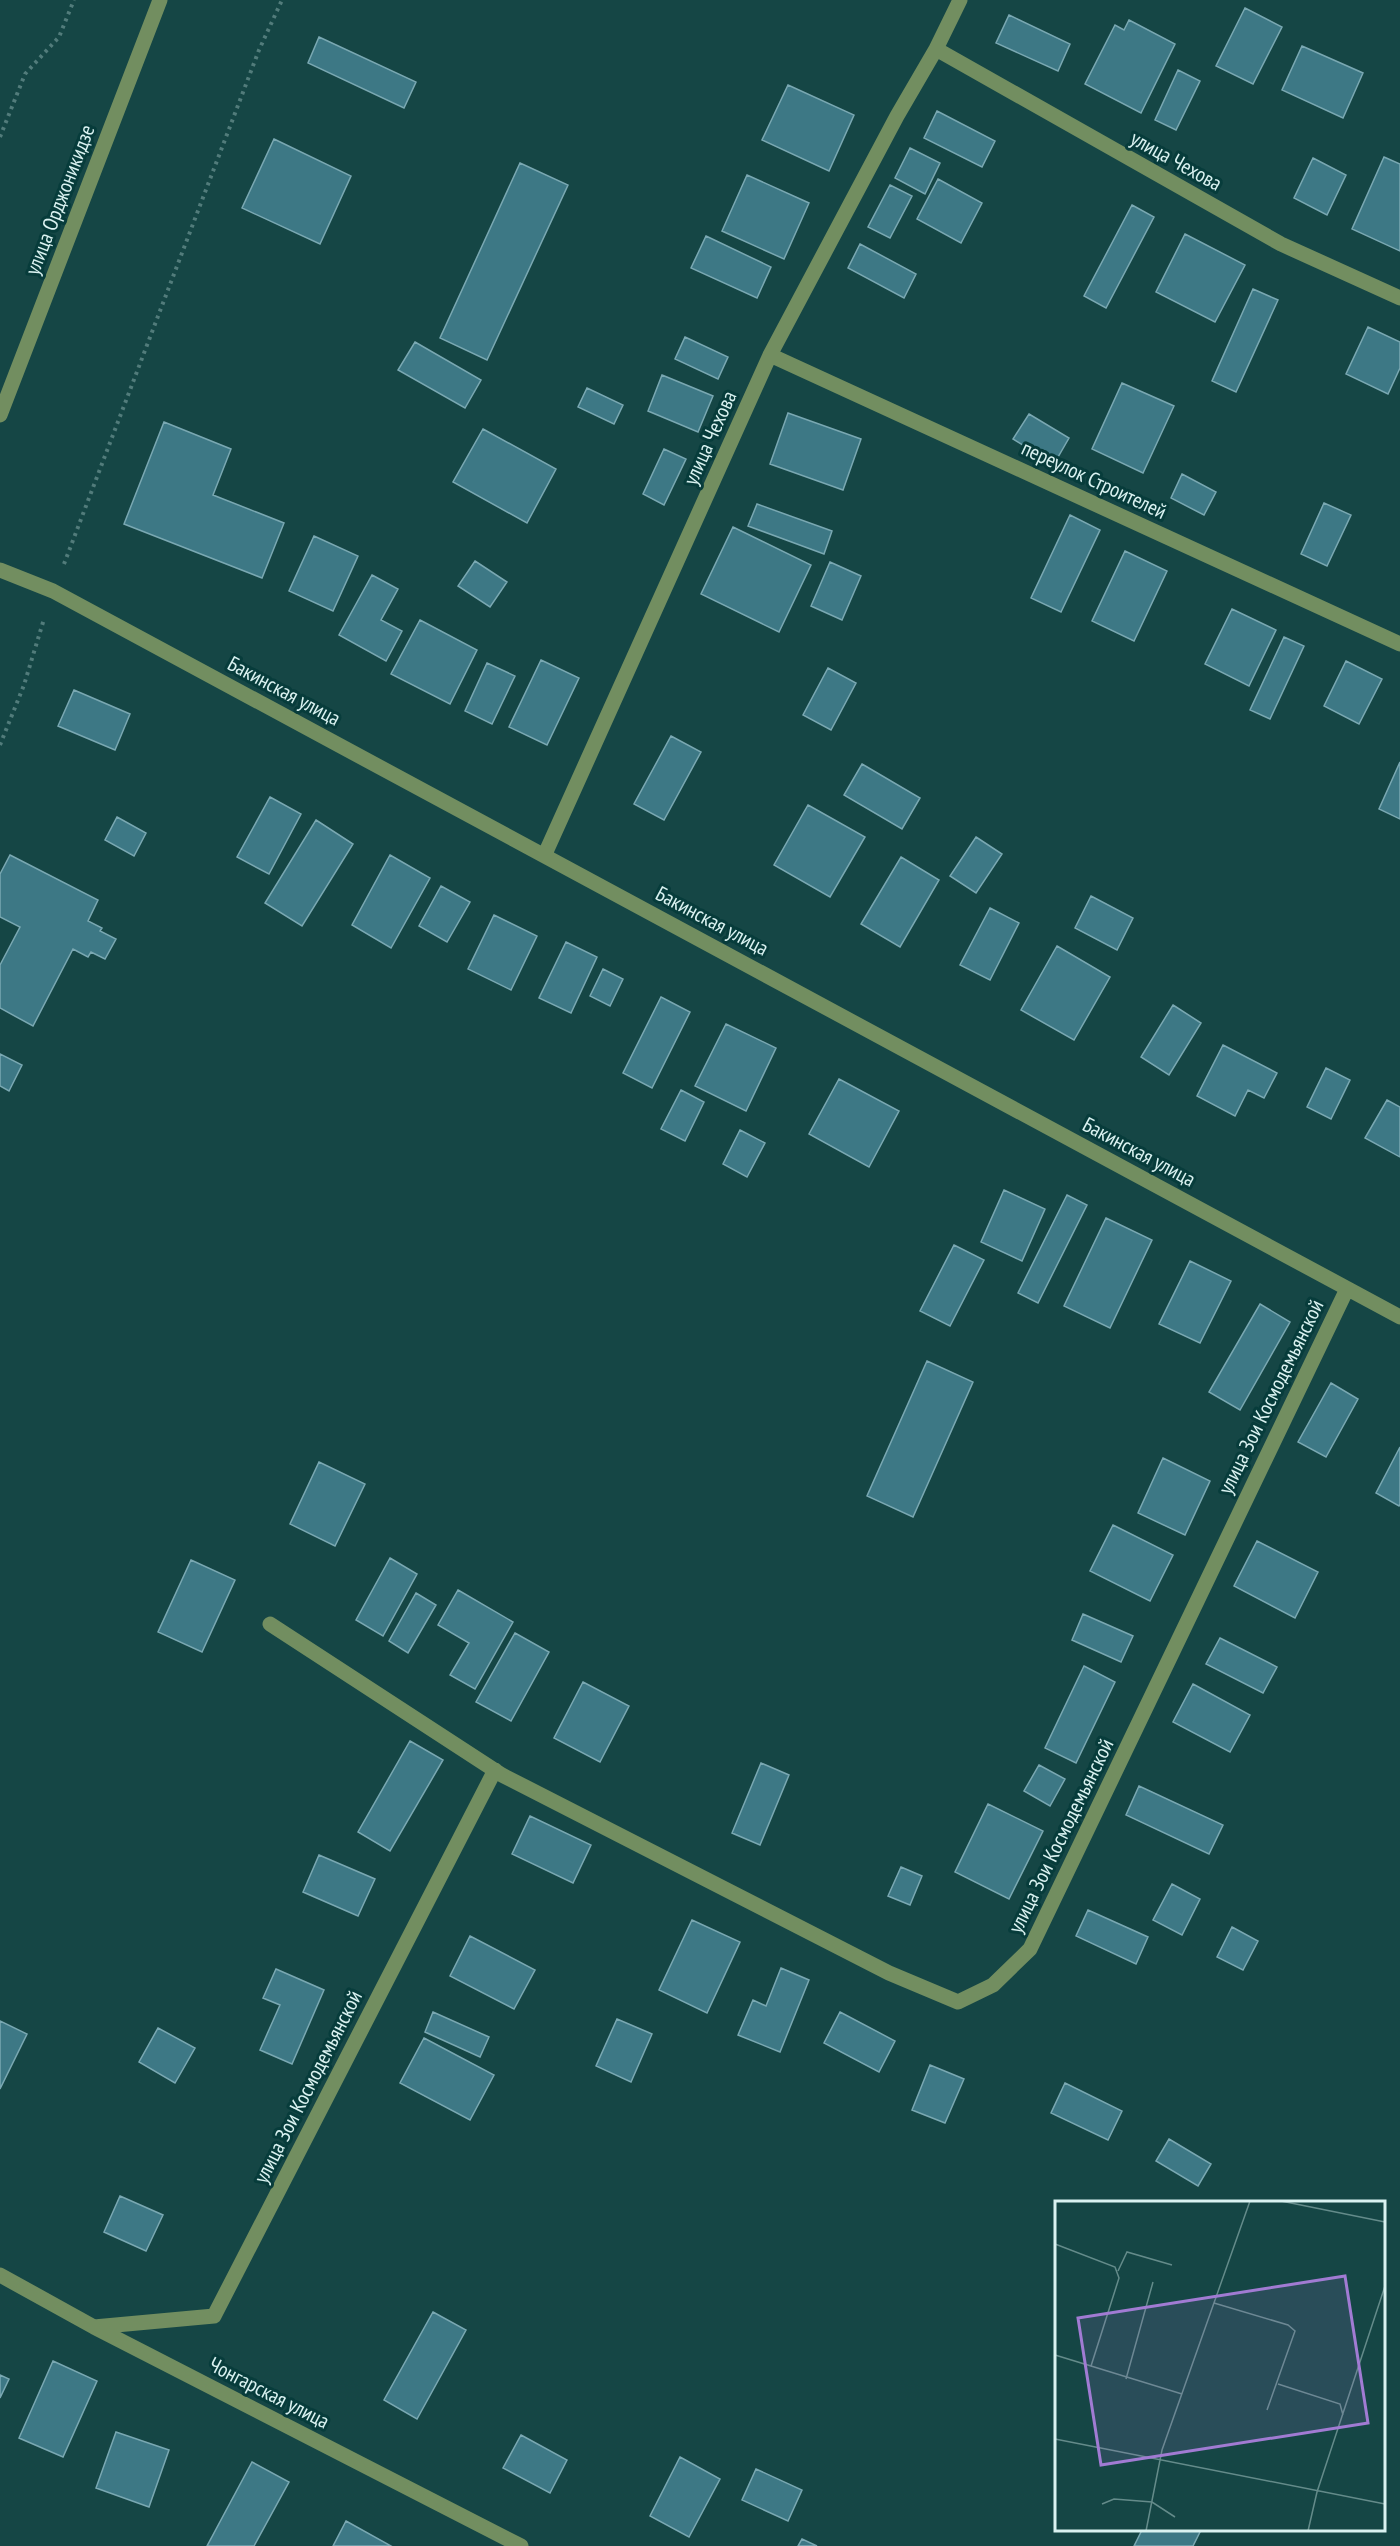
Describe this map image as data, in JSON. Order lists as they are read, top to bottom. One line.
{"streets":{"street":["улица Чехова","улица Орджоникидзе","переулок Строителей","Бакинская улица","улица Зои Космодемьянской","Чонгарская улица"]},"crossings":[["улица Чехова","переулок Строителей"],["улица Чехова","Бакинская улица"],["Бакинская улица","улица Зои Космодемьянской"],["улица Зои Космодемьянской","Чонгарская улица"]]}
